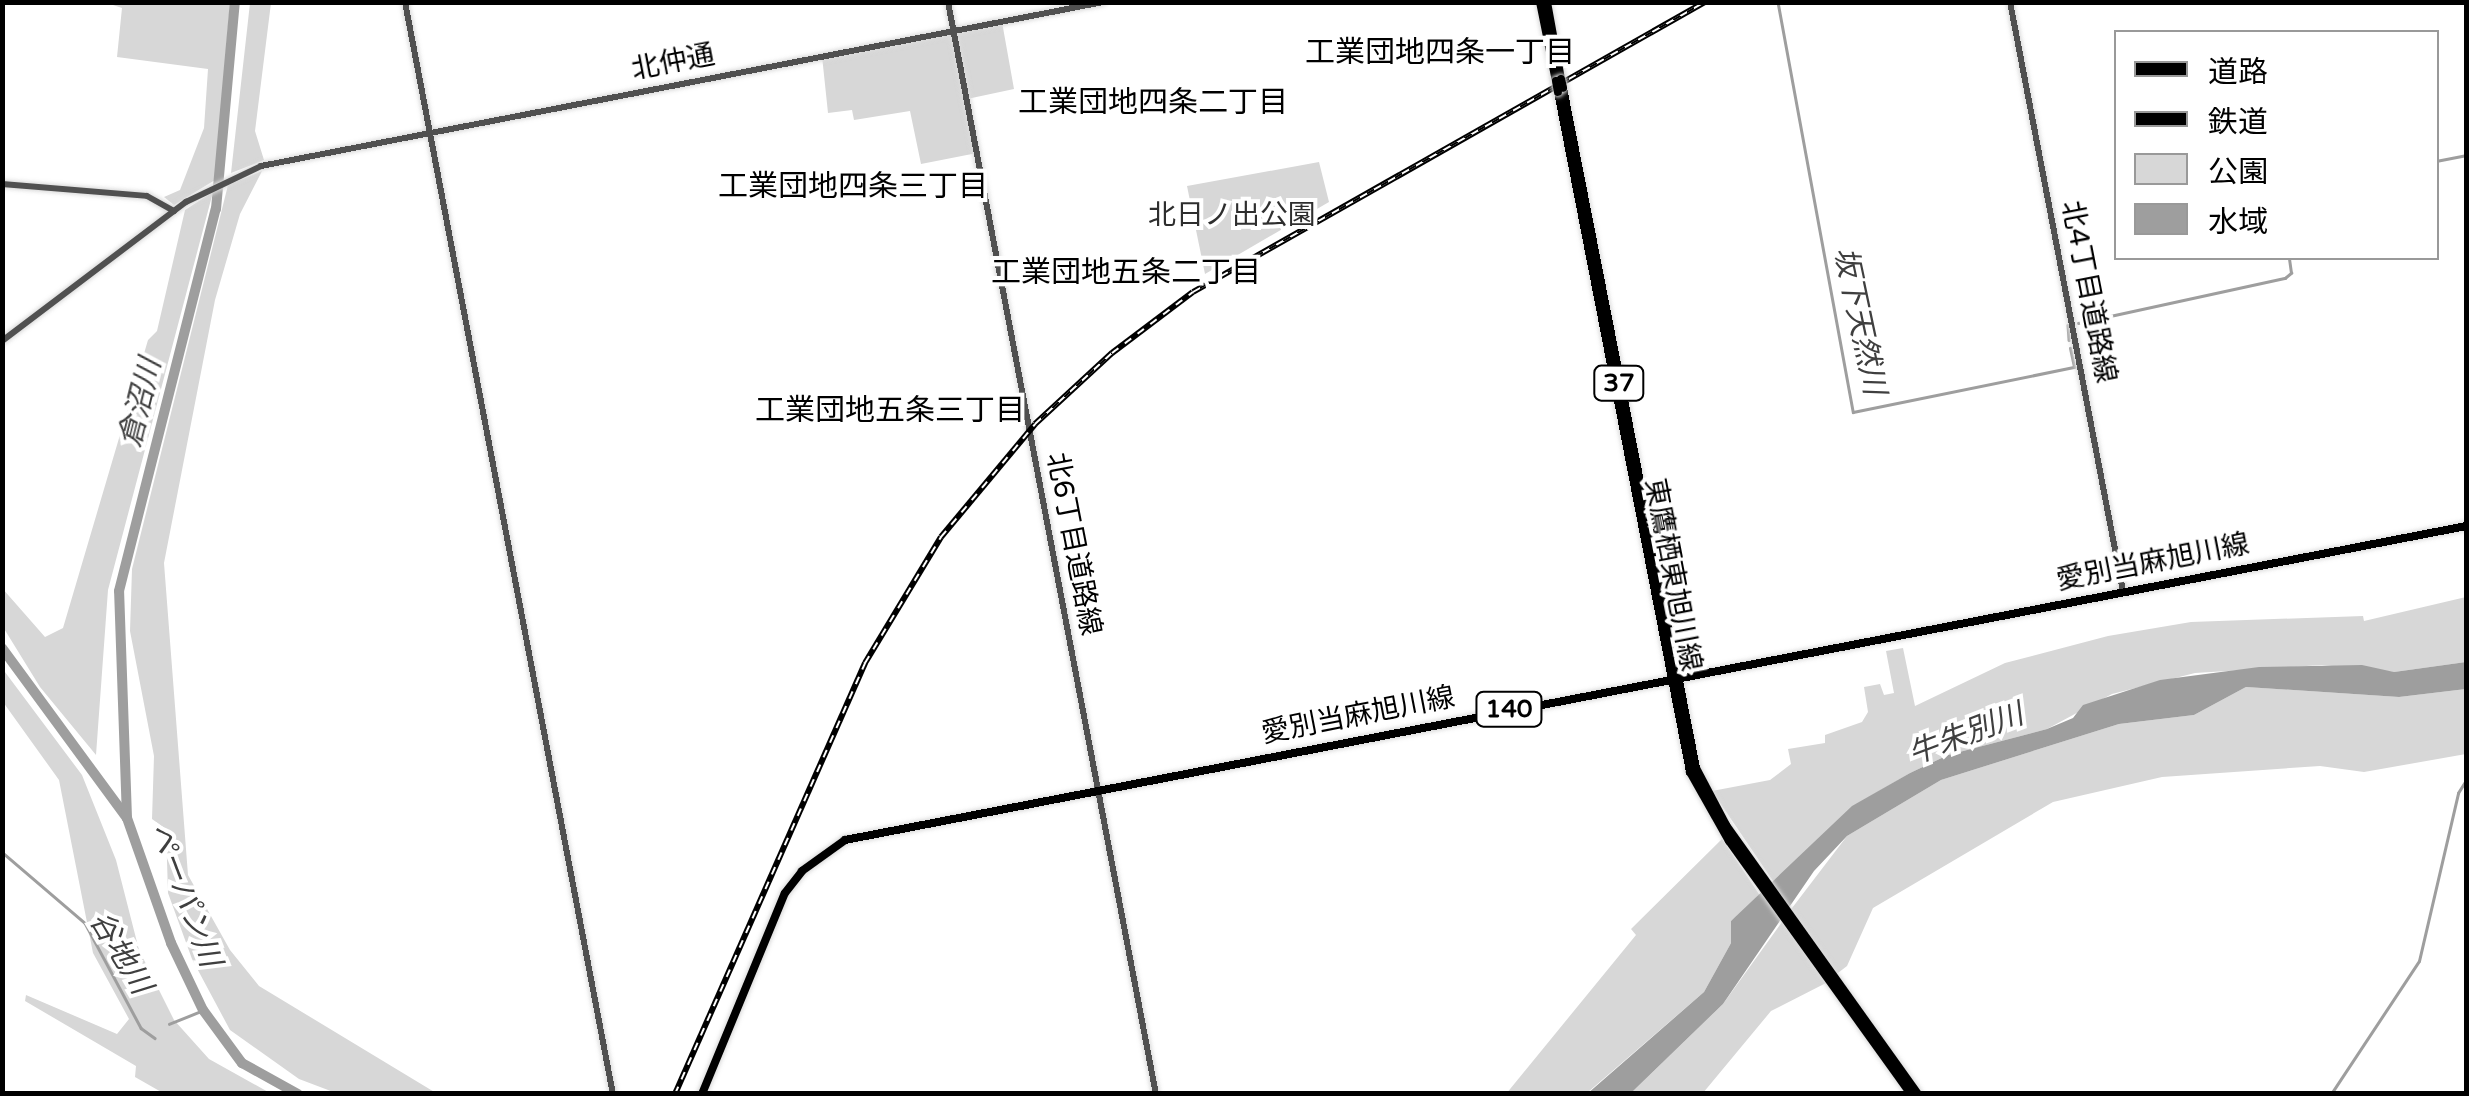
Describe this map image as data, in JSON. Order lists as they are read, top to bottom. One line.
{"streets":{"main road":["37","愛別当麻旭川線","東鷹栖東旭川線","140"],"street":["北仲通","北4丁目道路線","北6丁目道路線"]},"crossings":[["北仲通","北6丁目道路線"],["北4丁目道路線","愛別当麻旭川線"],["北6丁目道路線","愛別当麻旭川線"],["愛別当麻旭川線","東鷹栖東旭川線"]],"districts":["工業団地四条一丁目","工業団地四条二丁目","工業団地四条三丁目","工業団地五条二丁目","工業団地五条三丁目"],"water":["坂下天然川","倉沼川","牛朱別川","ペーパン川","谷地川"],"parks":["北日ノ出公園"],"legend":["道路","鉄道","公園","水域"]}
